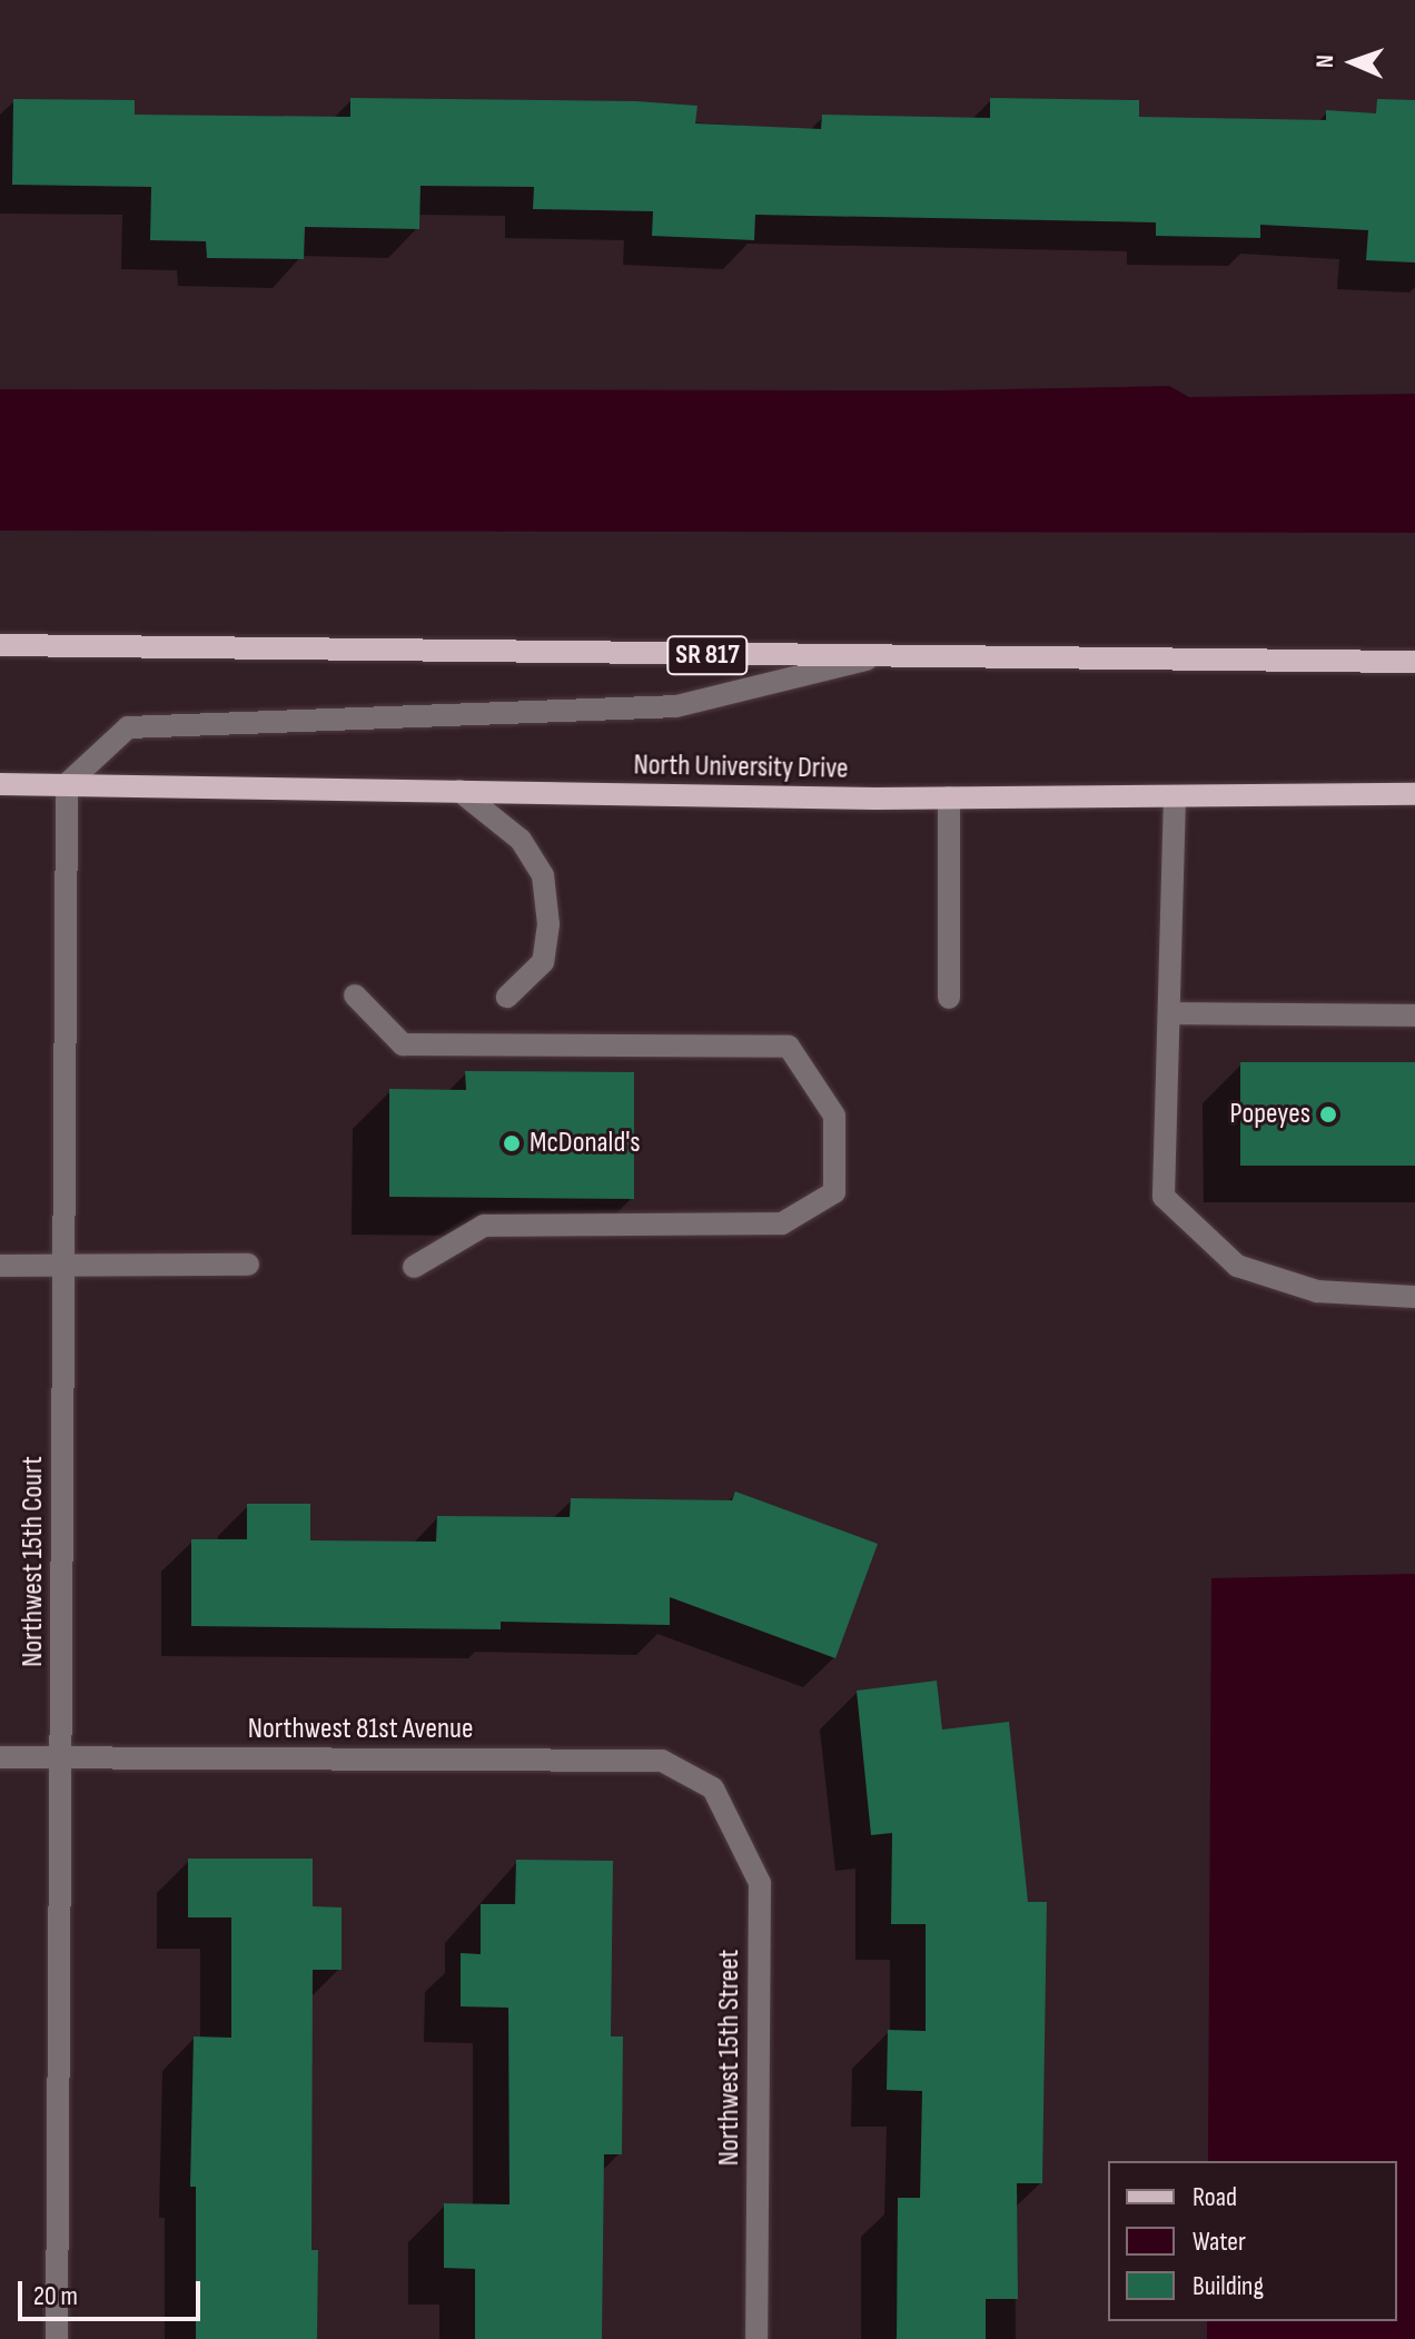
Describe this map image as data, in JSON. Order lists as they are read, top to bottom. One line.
{"streets":{"main road":["SR 817","North University Drive"],"street":["Northwest 15th Court","Northwest 81st Avenue","Northwest 15th Street"]},"crossings":[["North University Drive","Northwest 15th Court"],["Northwest 15th Court","Northwest 81st Avenue"],["Northwest 81st Avenue","Northwest 15th Street"]],"places":["Popeyes","McDonald's"],"legend":["Road","Water","Building"],"scale_bar":"20 m","north":"left"}
